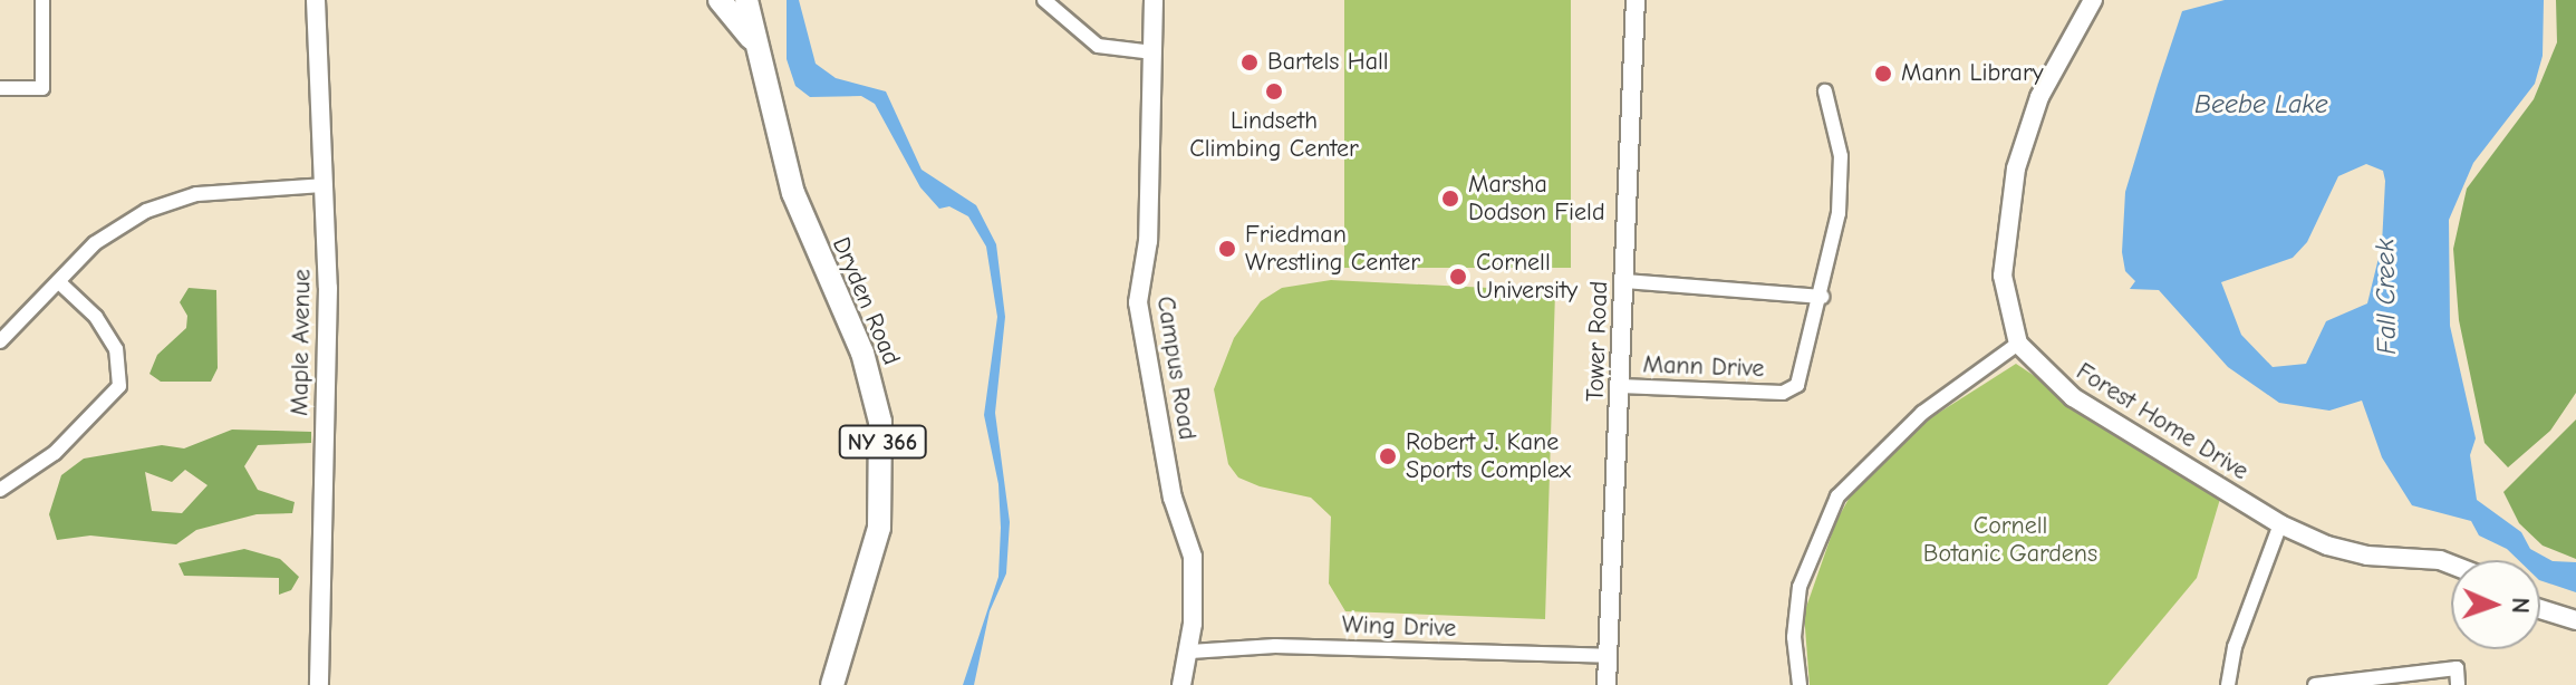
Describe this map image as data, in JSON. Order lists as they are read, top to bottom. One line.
{"streets":{"main road":["Dryden Road","NY 366"],"street":["Tower Road","Maple Avenue","Mann Drive","Campus Road","Forest Home Drive","Wing Drive"]},"crossings":[["Tower Road","Mann Drive"],["Tower Road","Wing Drive"],["Campus Road","Wing Drive"]],"water":["Beebe Lake","Fall Creek"],"parks":["Cornell Botanic Gardens"],"places":["Bartels Hall","Mann Library","Lindseth Climbing Center","Marsha Dodson Field","Friedman Wrestling Center","Cornell University","Robert J. Kane Sports Complex"],"north":"right"}
